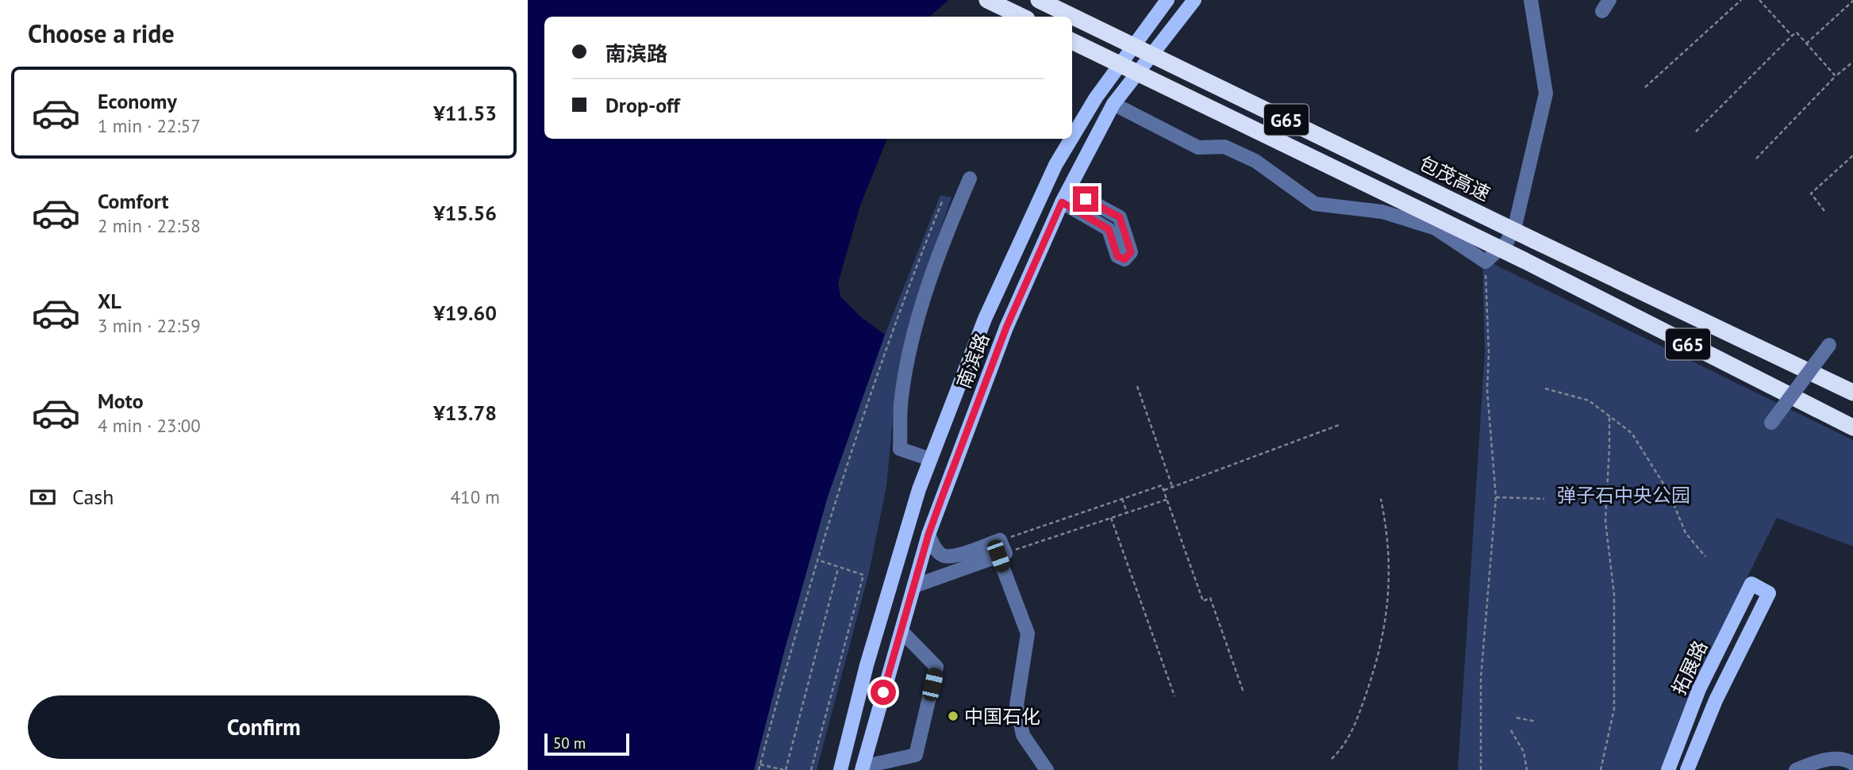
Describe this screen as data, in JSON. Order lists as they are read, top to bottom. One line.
{"streets":{"highway":["G65","包茂高速"],"main road":["南滨路","拓展路"]},"parks":["弹子石中央公园"],"places":["中国石化"],"scale_bar":"50 m","page":{"heading":"Choose a ride","banner":["南滨路","Drop-off"],"list":[{"name":"Economy","note":"1 min · 22:57","value":"¥11.53"},{"name":"Comfort","note":"2 min · 22:58","value":"¥15.56"},{"name":"XL","note":"3 min · 22:59","value":"¥19.60"},{"name":"Moto","note":"4 min · 23:00","value":"¥13.78"}],"pay":["Cash","410 m"],"buttons":"Confirm","scale":"50 m"}}
